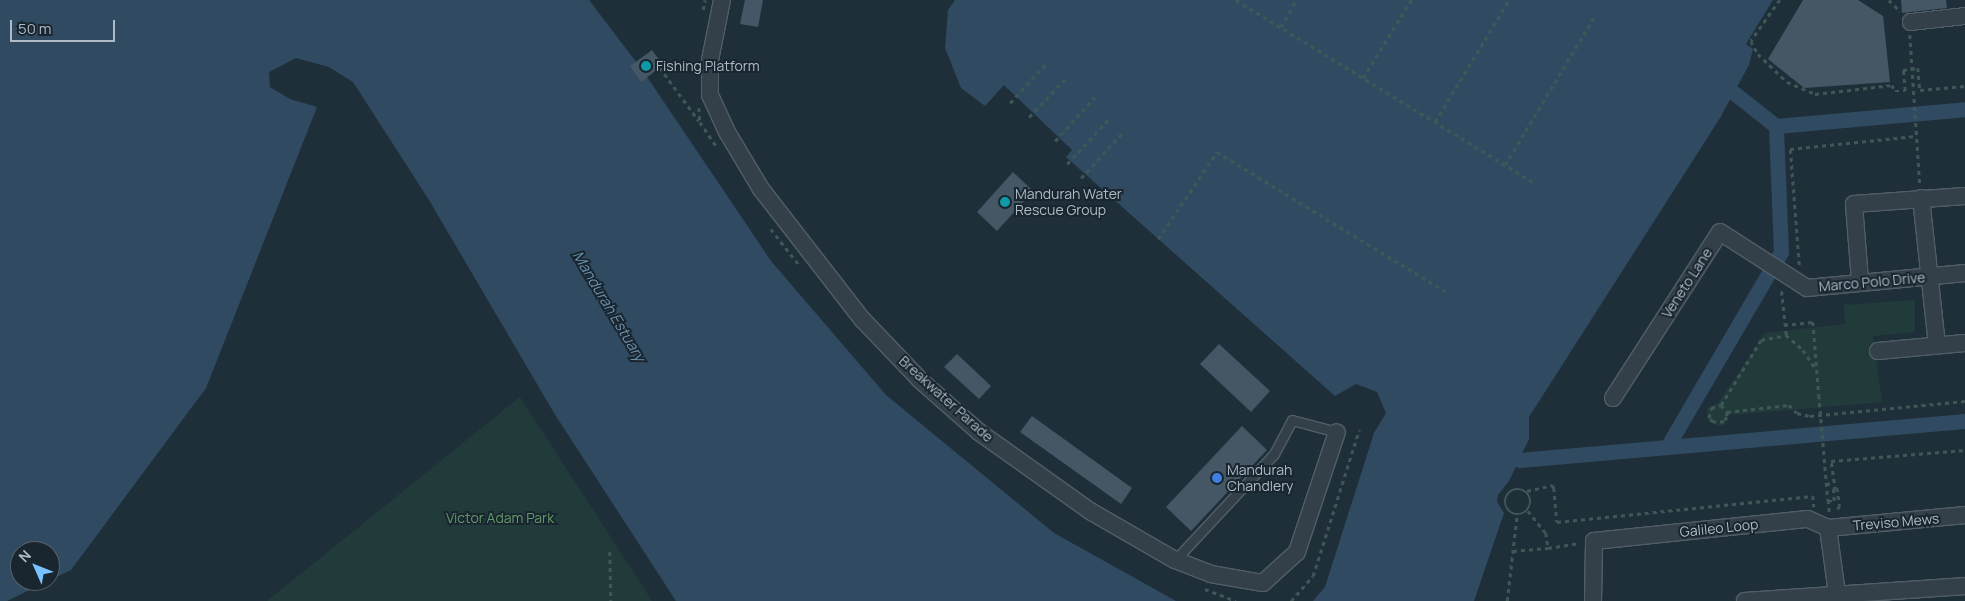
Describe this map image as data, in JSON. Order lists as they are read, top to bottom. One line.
{"streets":{"street":["Marco Polo Drive","Veneto Lane","Breakwater Parade","Treviso Mews","Galileo Loop"]},"crossings":[["Marco Polo Drive","Veneto Lane"],["Treviso Mews","Galileo Loop"]],"water":["Mandurah Estuary"],"parks":["Victor Adam Park"],"places":["Fishing Platform","Mandurah Water Rescue Group","Mandurah Chandlery"],"scale_bar":"50 m","north":"top left"}
